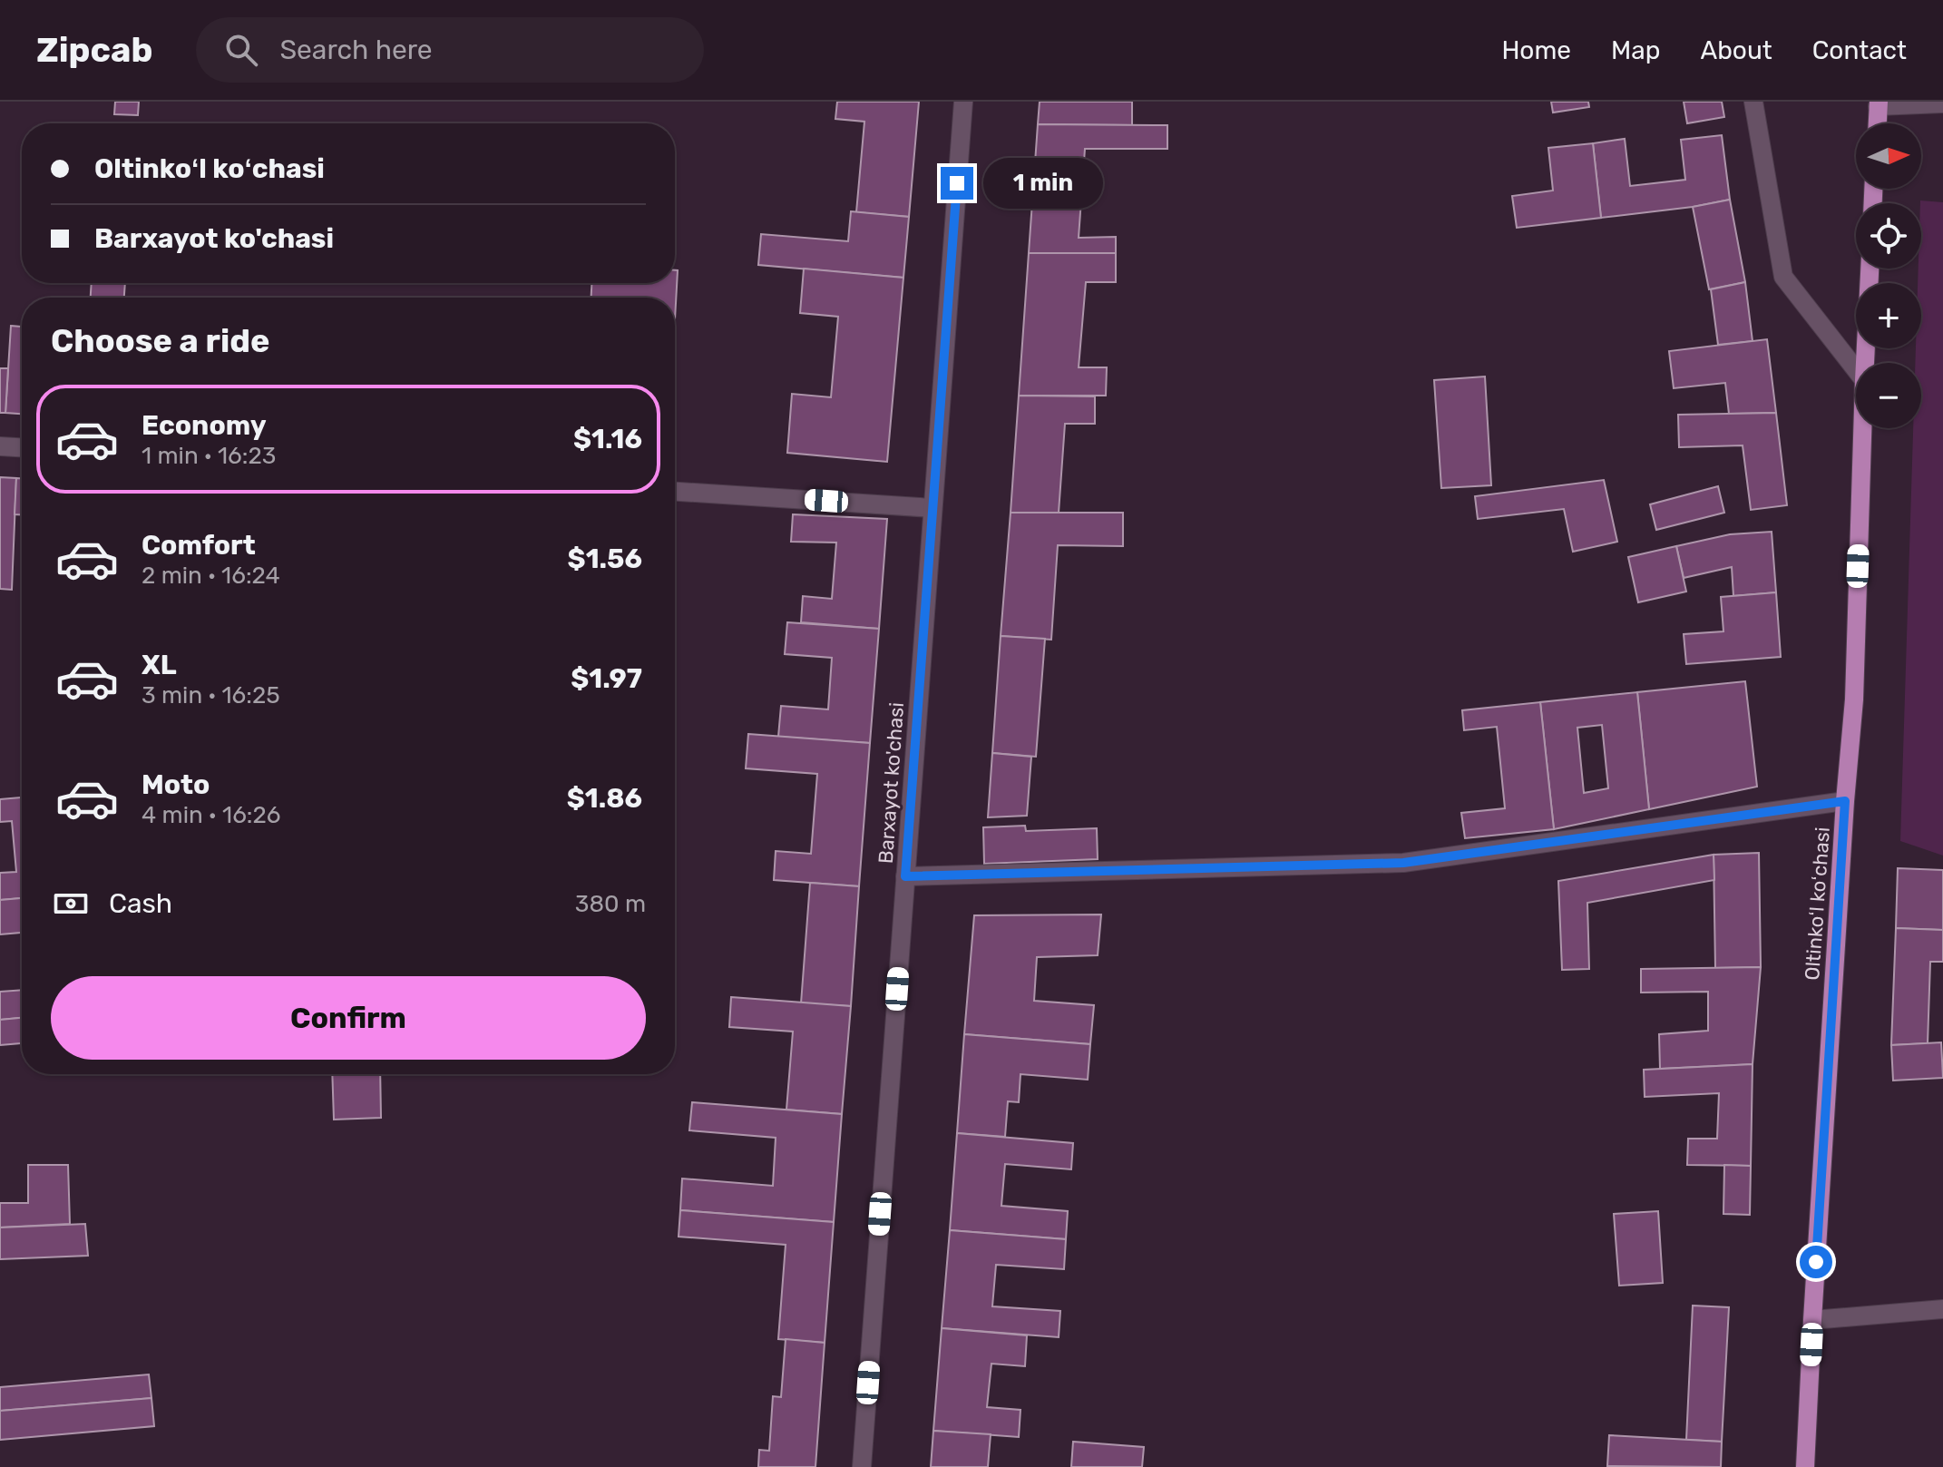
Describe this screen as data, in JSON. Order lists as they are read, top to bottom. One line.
{"streets":{"main road":["Oltinkoʻl koʻchasi"],"street":["Barxayot ko'chasi"]},"north":"right","page":{"header":"Zipcab","search":"Search here","nav":["Home","Map","About","Contact"],"map_buttons":["+","−"],"banner":["Oltinkoʻl koʻchasi","Barxayot ko'chasi"],"bubble":"1 min","heading":"Choose a ride","list":[{"name":"Economy","note":"1 min · 16:23","value":"$1.16"},{"name":"Comfort","note":"2 min · 16:24","value":"$1.56"},{"name":"XL","note":"3 min · 16:25","value":"$1.97"},{"name":"Moto","note":"4 min · 16:26","value":"$1.86"}],"pay":["Cash","380 m"],"buttons":"Confirm"}}
